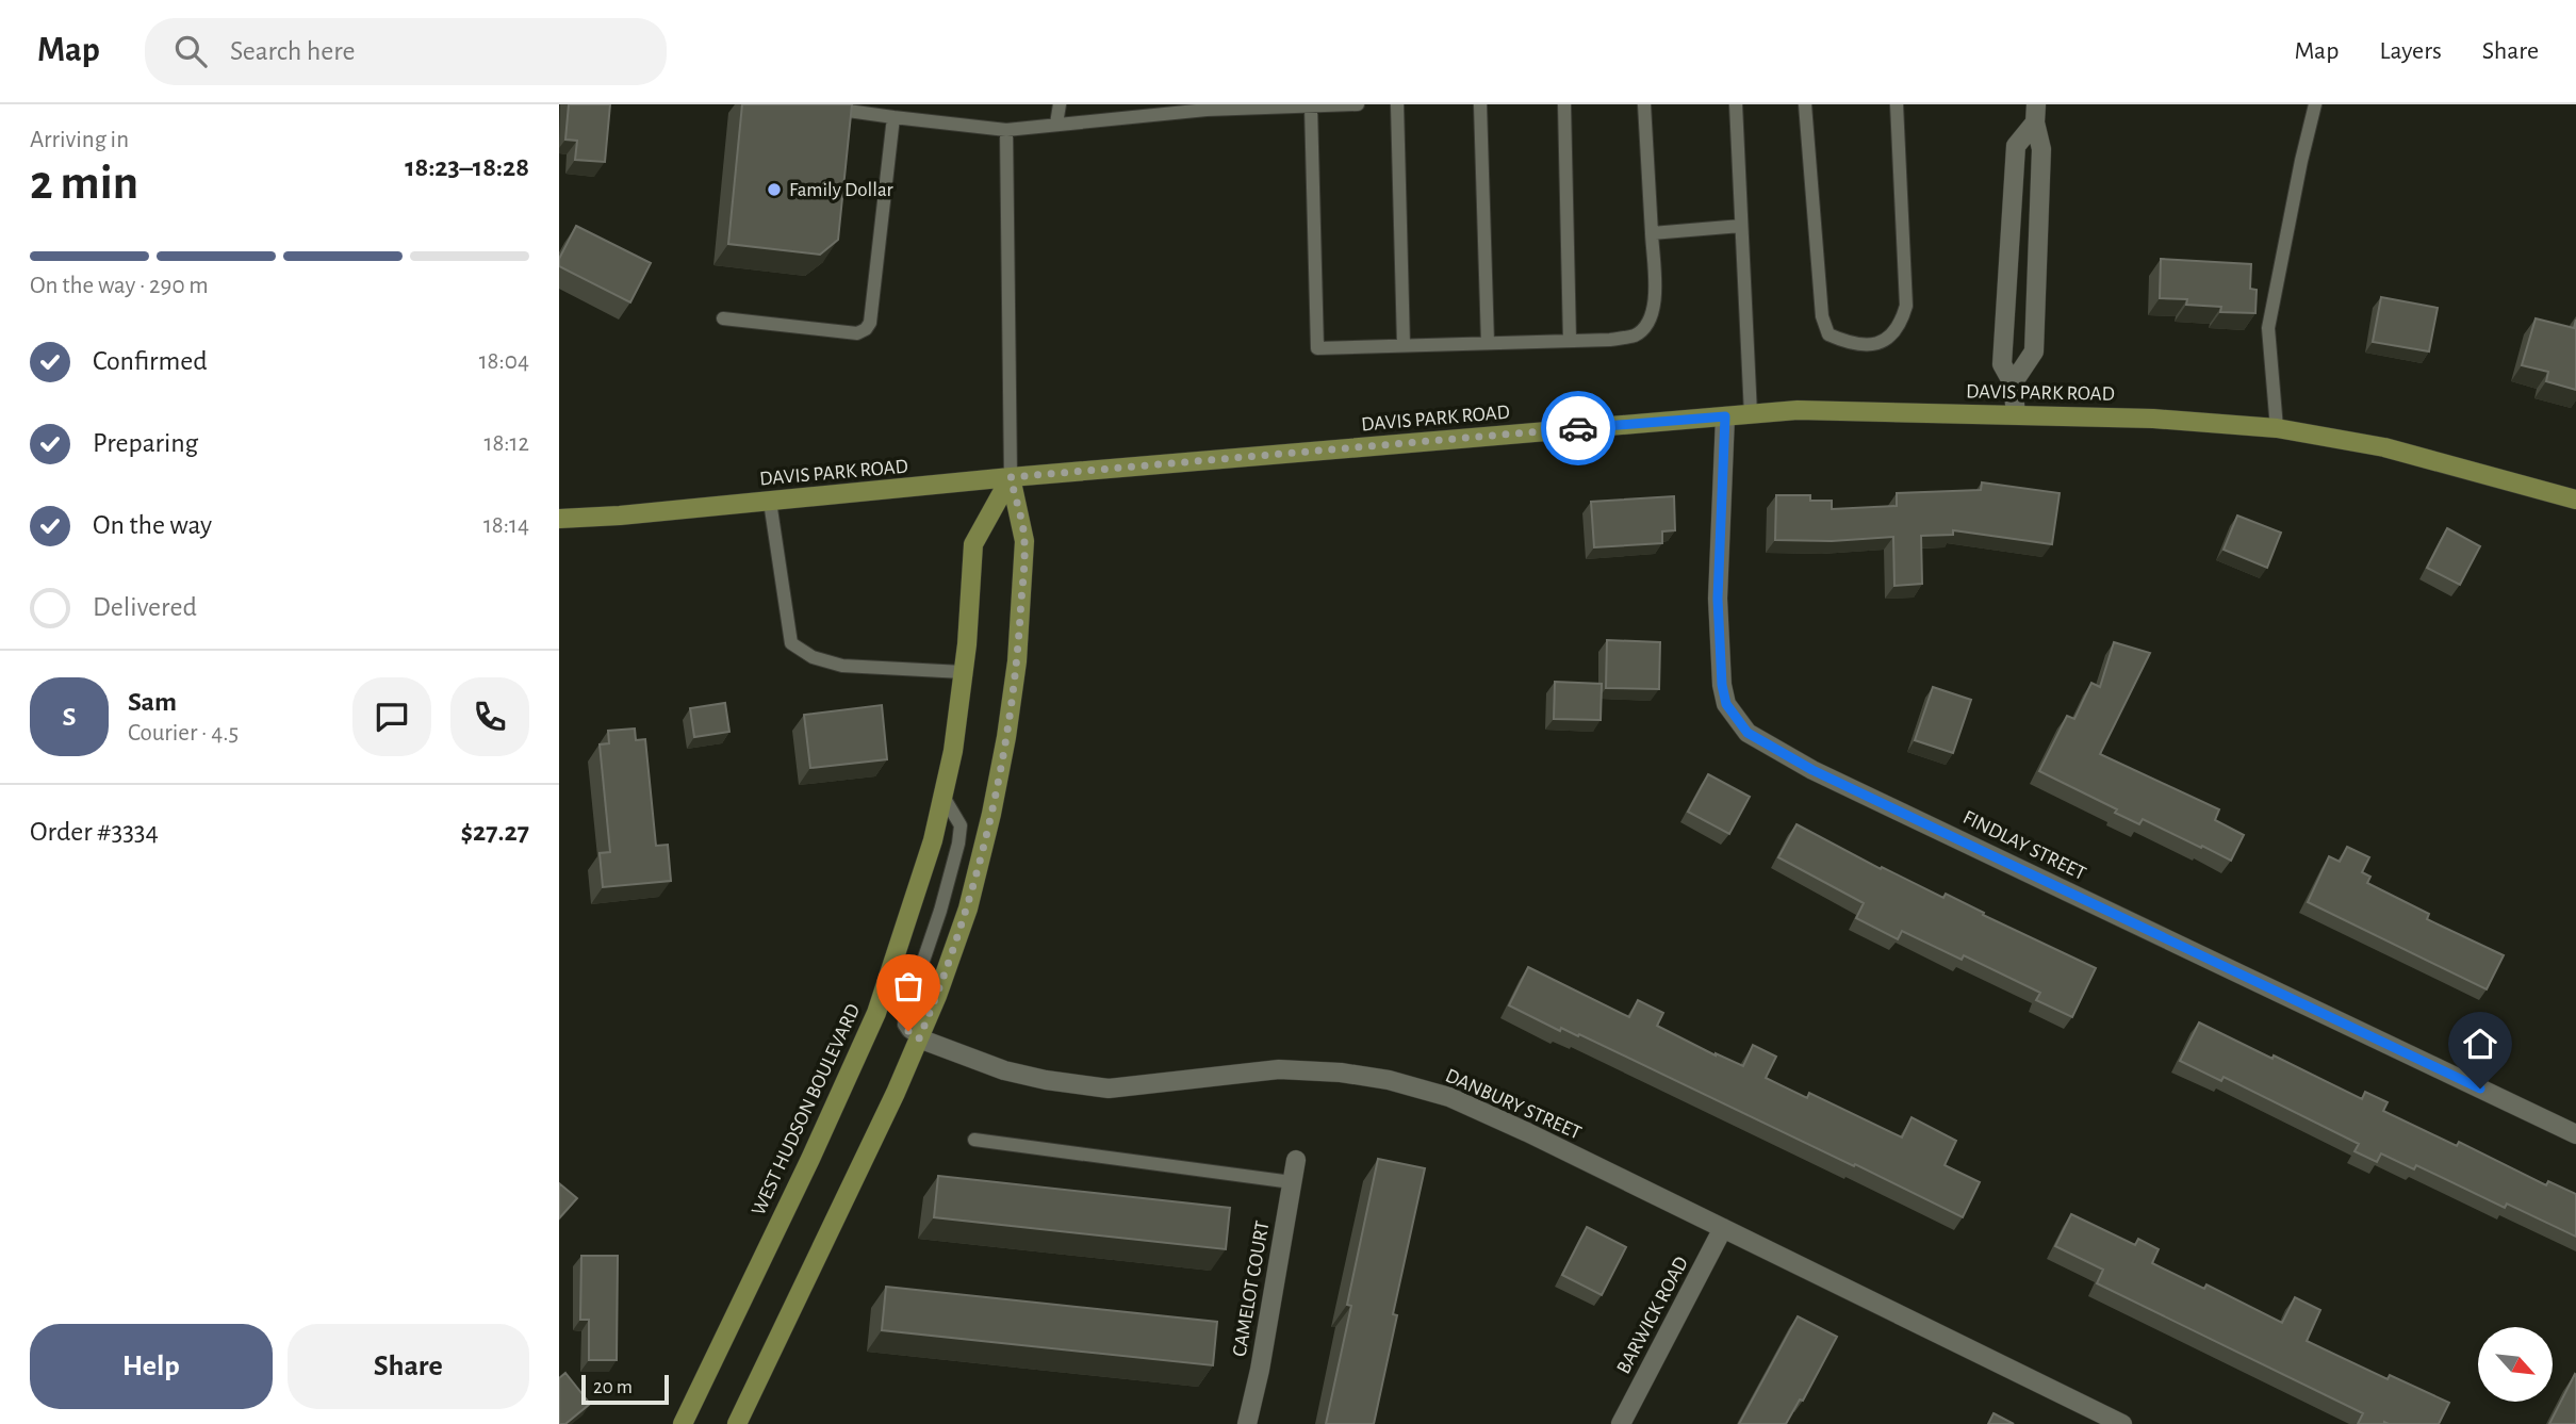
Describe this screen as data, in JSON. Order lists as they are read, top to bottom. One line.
{"streets":{"main road":["DAVIS PARK ROAD","WEST HUDSON BOULEVARD"],"street":["FINDLAY STREET","DANBURY STREET","CAMELOT COURT","BARWICK ROAD"]},"crossings":[["DAVIS PARK ROAD","FINDLAY STREET"],["DAVIS PARK ROAD","WEST HUDSON BOULEVARD"],["DANBURY STREET","BARWICK ROAD"]],"places":["Family Dollar"],"scale_bar":"20 m","north":"bottom right","page":{"header":"Map","search":"Search here","nav":["Map","Layers","Share"],"heading":["2 min","Arriving in","18:23–18:28"],"panel":["Sam","Courier · 4.5","Order #3334","$27.27"],"bar":"On the way · 290 m","list":[["Confirmed","18:04"],["Preparing","18:12"],["On the way","18:14"],"Delivered"],"round":"S","buttons":["Help","Share"],"scale":"20 m"}}
